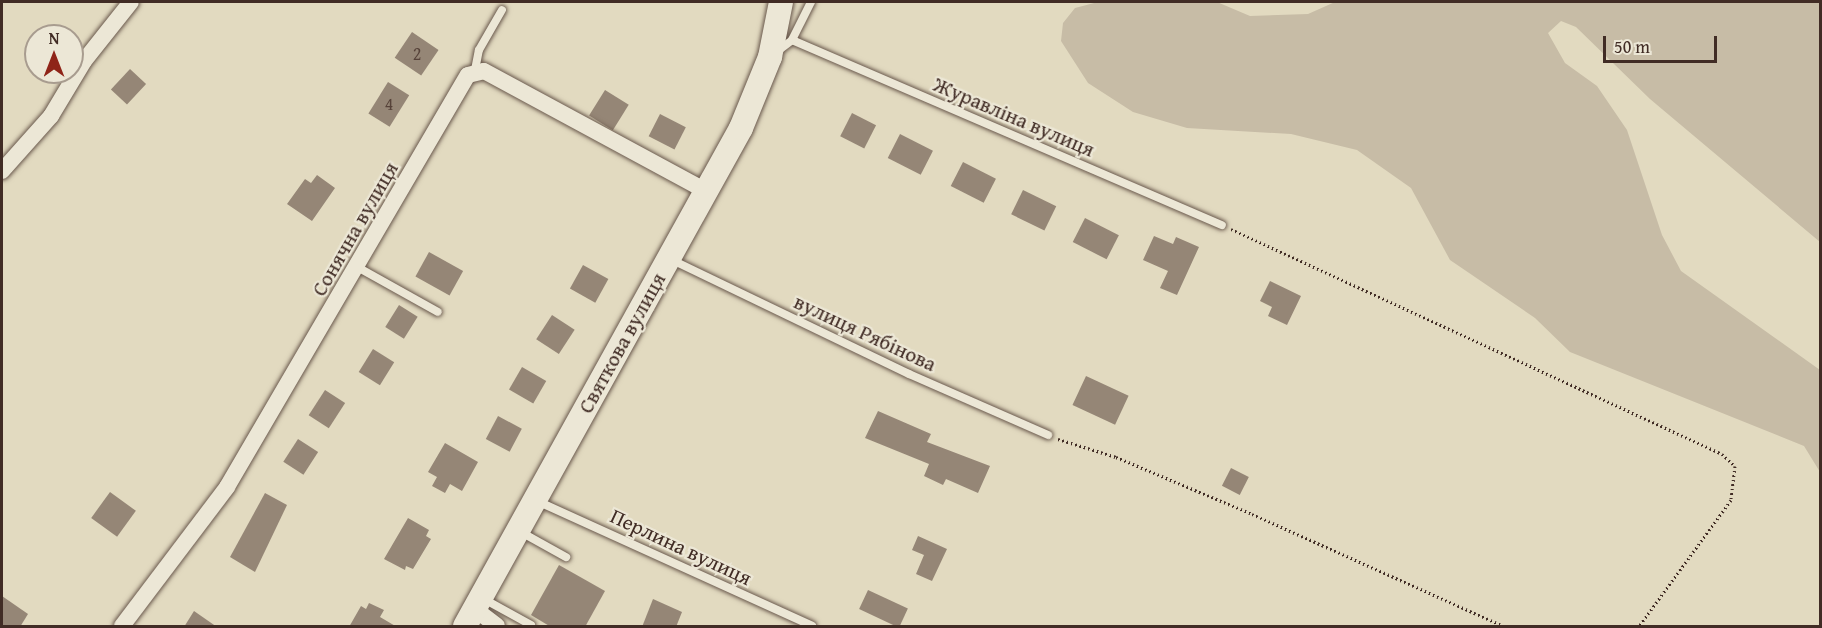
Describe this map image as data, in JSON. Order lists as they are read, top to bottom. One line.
{"streets":{"main road":["Святкова вулиця"],"street":["Сонячна вулиця"],"lane":["Журавліна вулиця","вулиця Рябінова","Перлина вулиця"]},"crossings":[["вулиця Рябінова","Святкова вулиця"],["Святкова вулиця","Перлина вулиця"]],"house_numbers":["2","4"],"scale_bar":"50 m","north":"top"}
